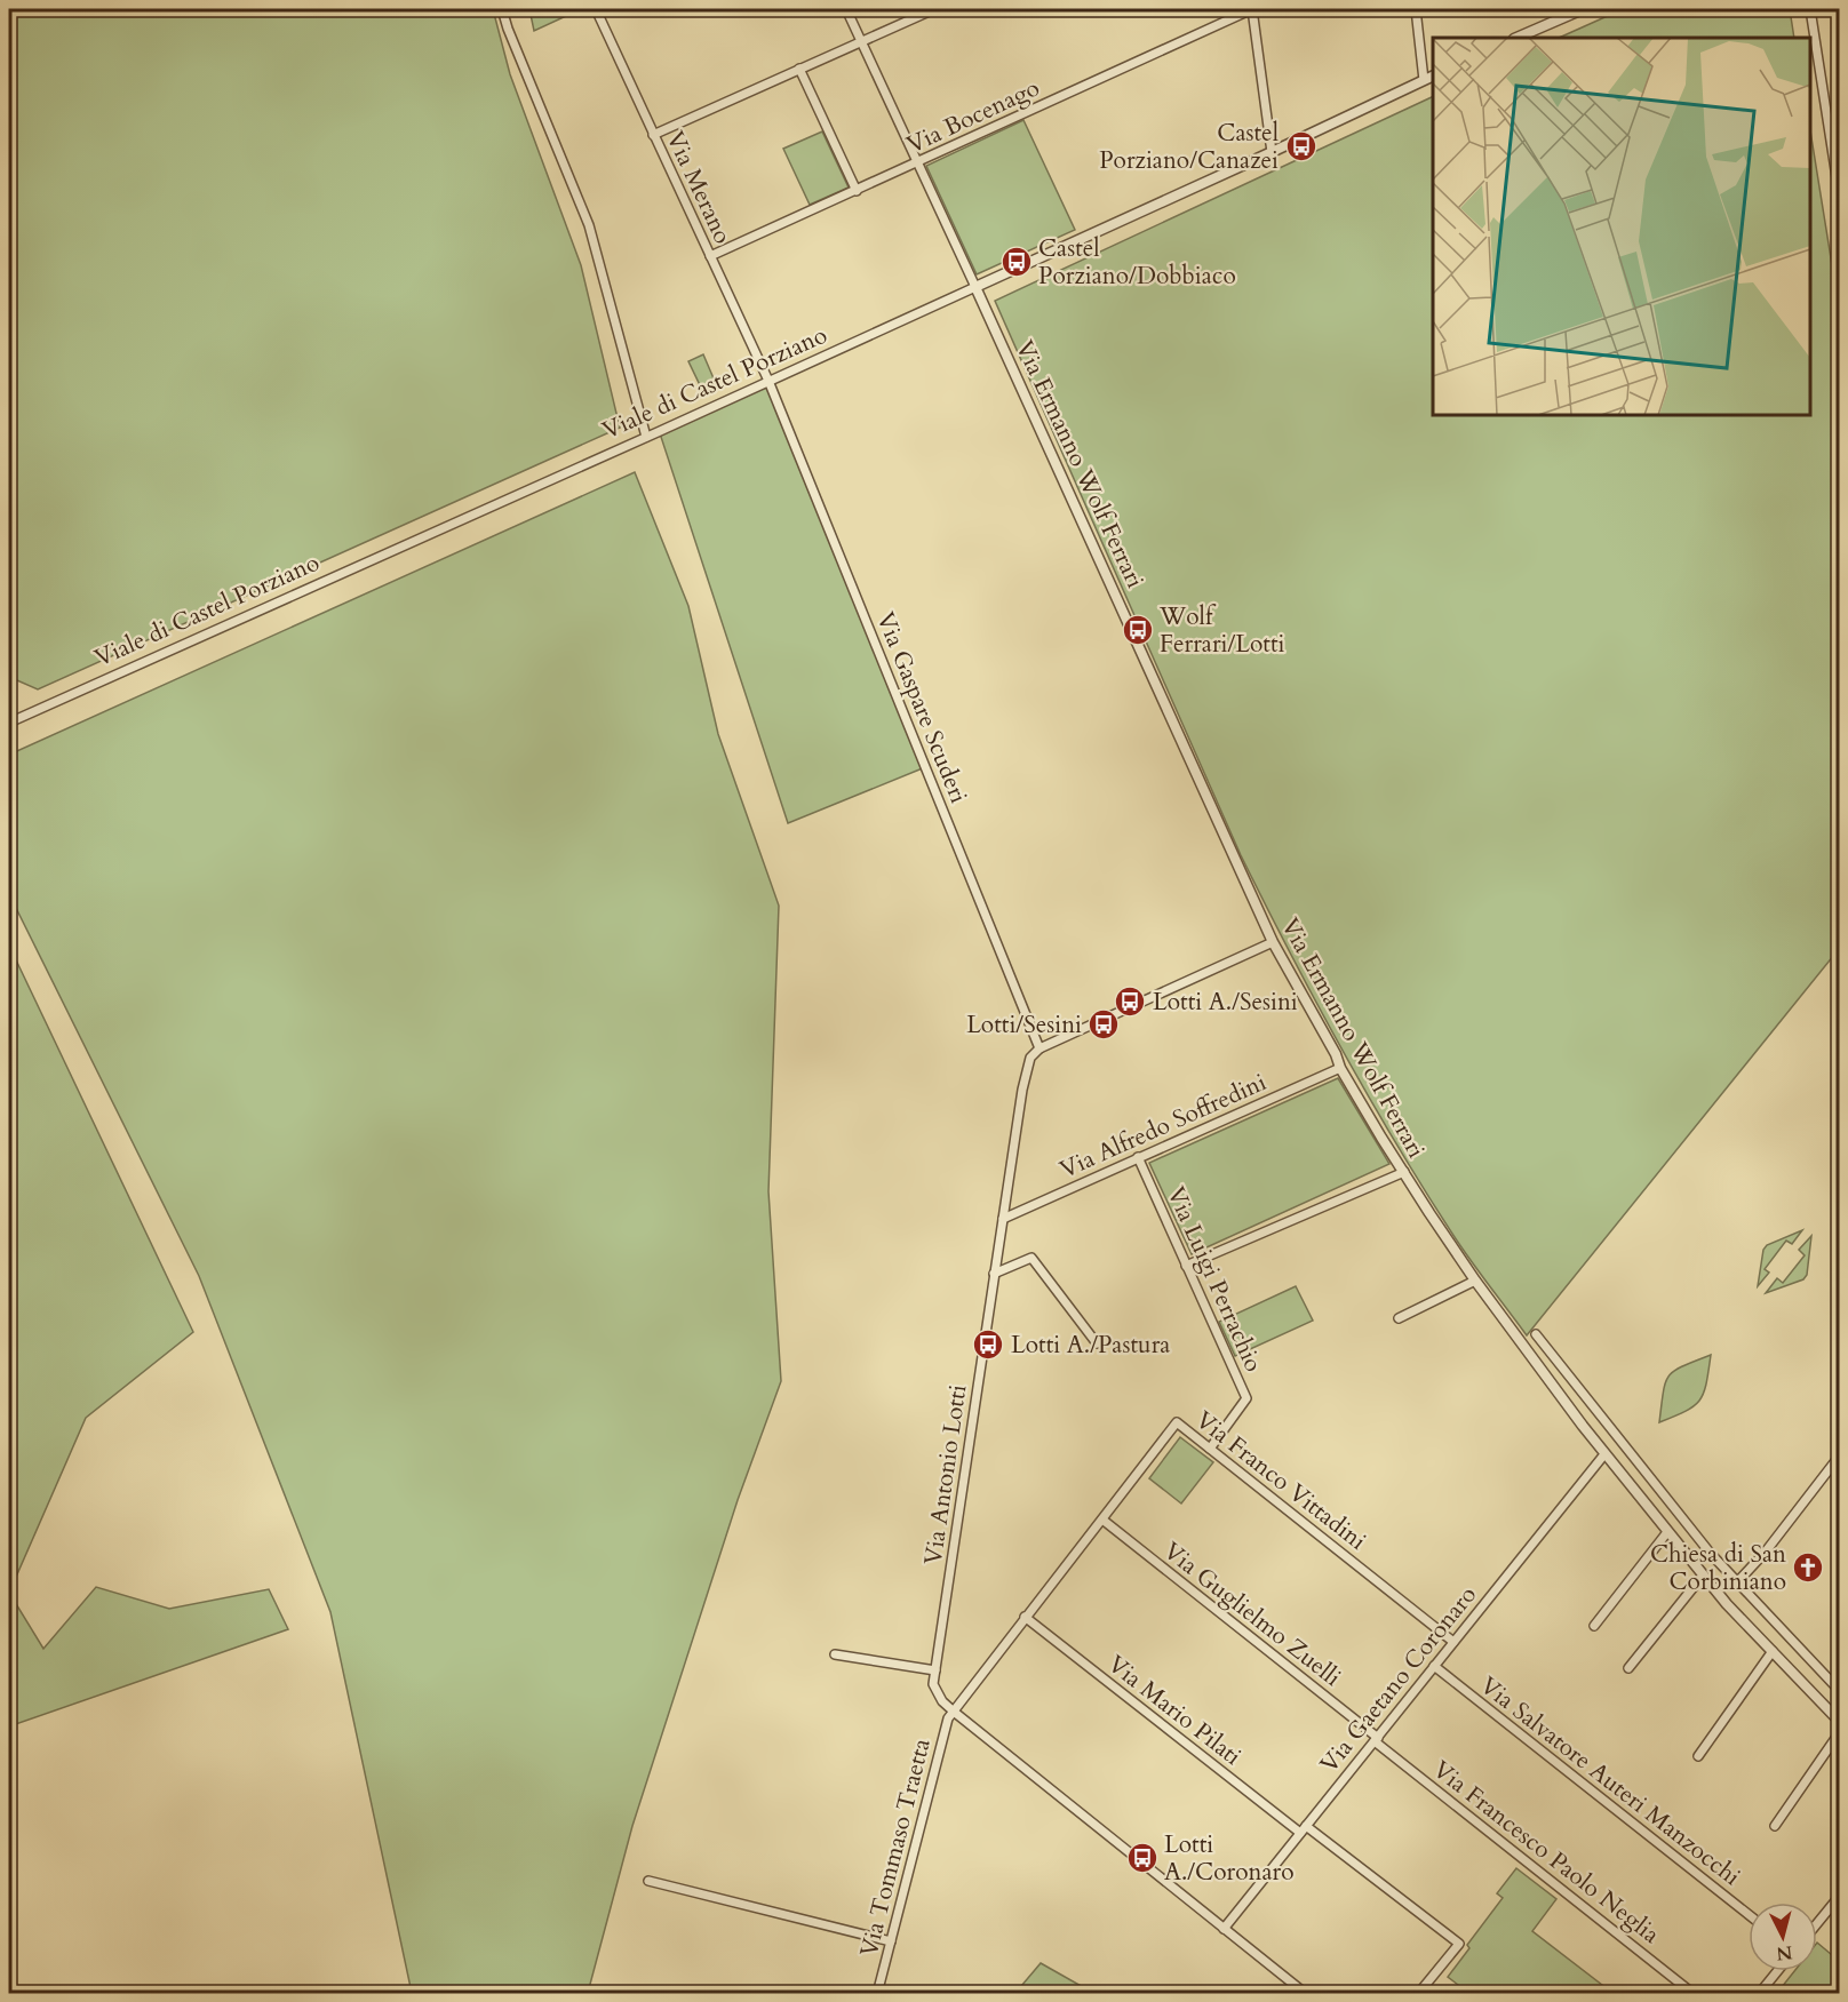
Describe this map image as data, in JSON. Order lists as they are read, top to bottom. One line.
{"streets":{"street":["Via Bocenago","Via Merano","Viale di Castel Porziano","Via Ermanno Wolf Ferrari","Via Gaspare Scuderi","Via Alfredo Soffredini","Via Luigi Perrachio","Via Antonio Lotti","Via Franco Vittadini","Via Guglielmo Zuelli","Via Gaetano Coronaro","Via Mario Pilati","Via Salvatore Auteri Manzocchi","Via Tommaso Traetta","Via Francesco Paolo Neglia"]},"crossings":[["Via Bocenago","Via Merano"],["Via Merano","Viale di Castel Porziano"],["Via Merano","Via Gaspare Scuderi"],["Viale di Castel Porziano","Via Ermanno Wolf Ferrari"],["Viale di Castel Porziano","Via Gaspare Scuderi"],["Via Ermanno Wolf Ferrari","Via Alfredo Soffredini"],["Via Ermanno Wolf Ferrari","Via Gaetano Coronaro"],["Via Gaspare Scuderi","Via Antonio Lotti"],["Via Alfredo Soffredini","Via Luigi Perrachio"],["Via Alfredo Soffredini","Via Antonio Lotti"],["Via Luigi Perrachio","Via Franco Vittadini"],["Via Antonio Lotti","Via Franco Vittadini"],["Via Antonio Lotti","Via Gaetano Coronaro"],["Via Antonio Lotti","Via Tommaso Traetta"],["Via Franco Vittadini","Via Guglielmo Zuelli"],["Via Franco Vittadini","Via Gaetano Coronaro"],["Via Franco Vittadini","Via Mario Pilati"],["Via Franco Vittadini","Via Tommaso Traetta"],["Via Guglielmo Zuelli","Via Gaetano Coronaro"],["Via Guglielmo Zuelli","Via Francesco Paolo Neglia"],["Via Gaetano Coronaro","Via Mario Pilati"],["Via Gaetano Coronaro","Via Salvatore Auteri Manzocchi"],["Via Gaetano Coronaro","Via Francesco Paolo Neglia"]],"places":{"bus stop":["Castel Porziano/Canazei","Castel Porziano/Dobbiaco","Wolf Ferrari/Lotti","Lotti A./Sesini","Lotti/Sesini","Lotti A./Pastura","Lotti A./Coronaro"],"church":["Chiesa di San Corbiniano"]},"north":"bottom"}
